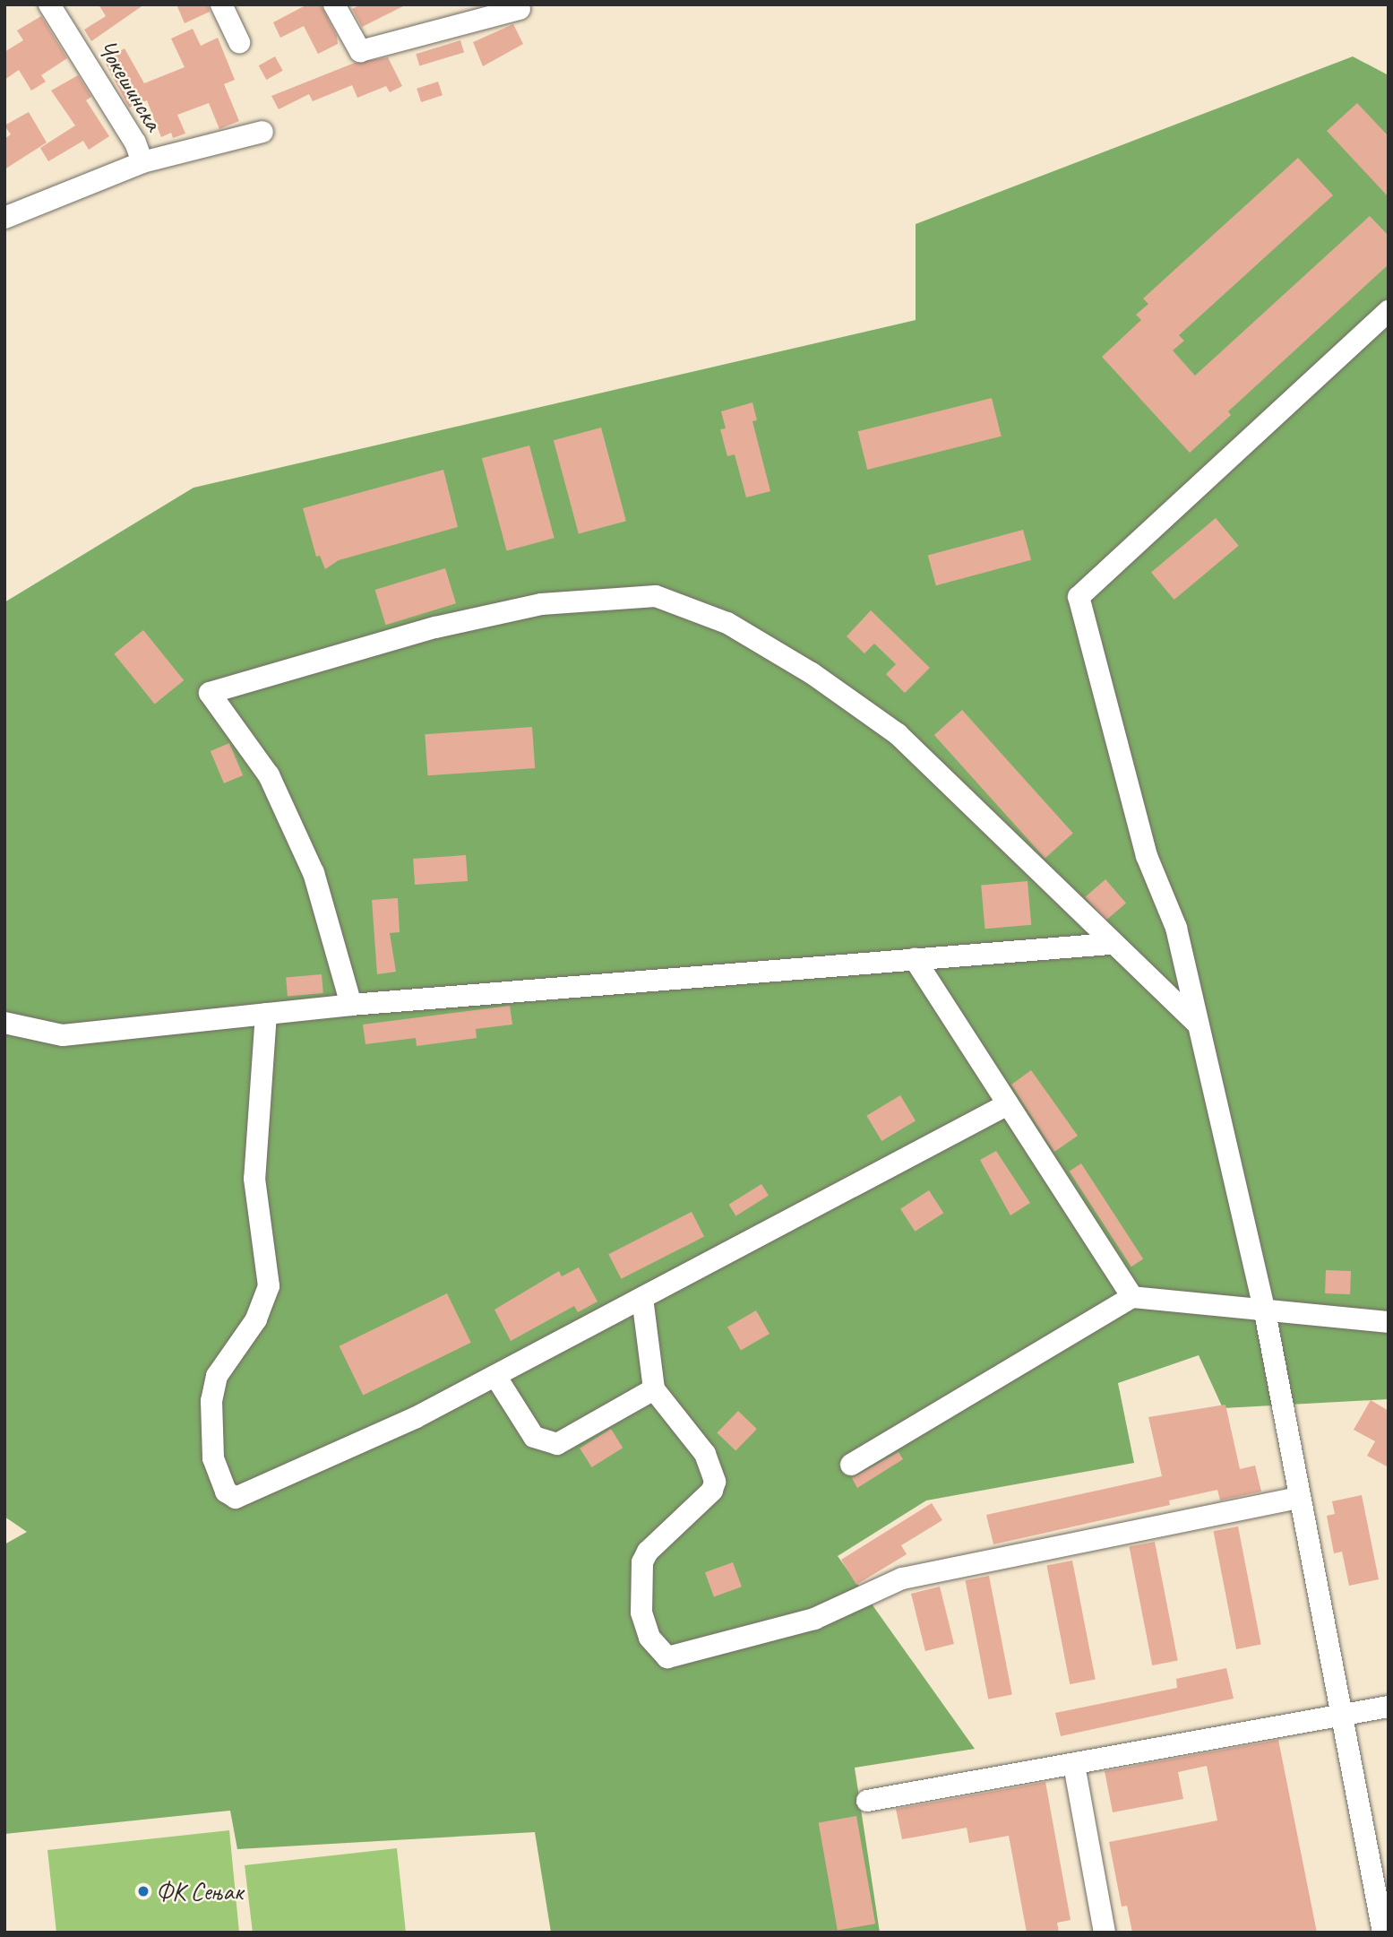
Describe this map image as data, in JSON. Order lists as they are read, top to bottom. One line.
{"streets":{"street":["Чокешинска"]},"places":["ФК Сењак"]}
